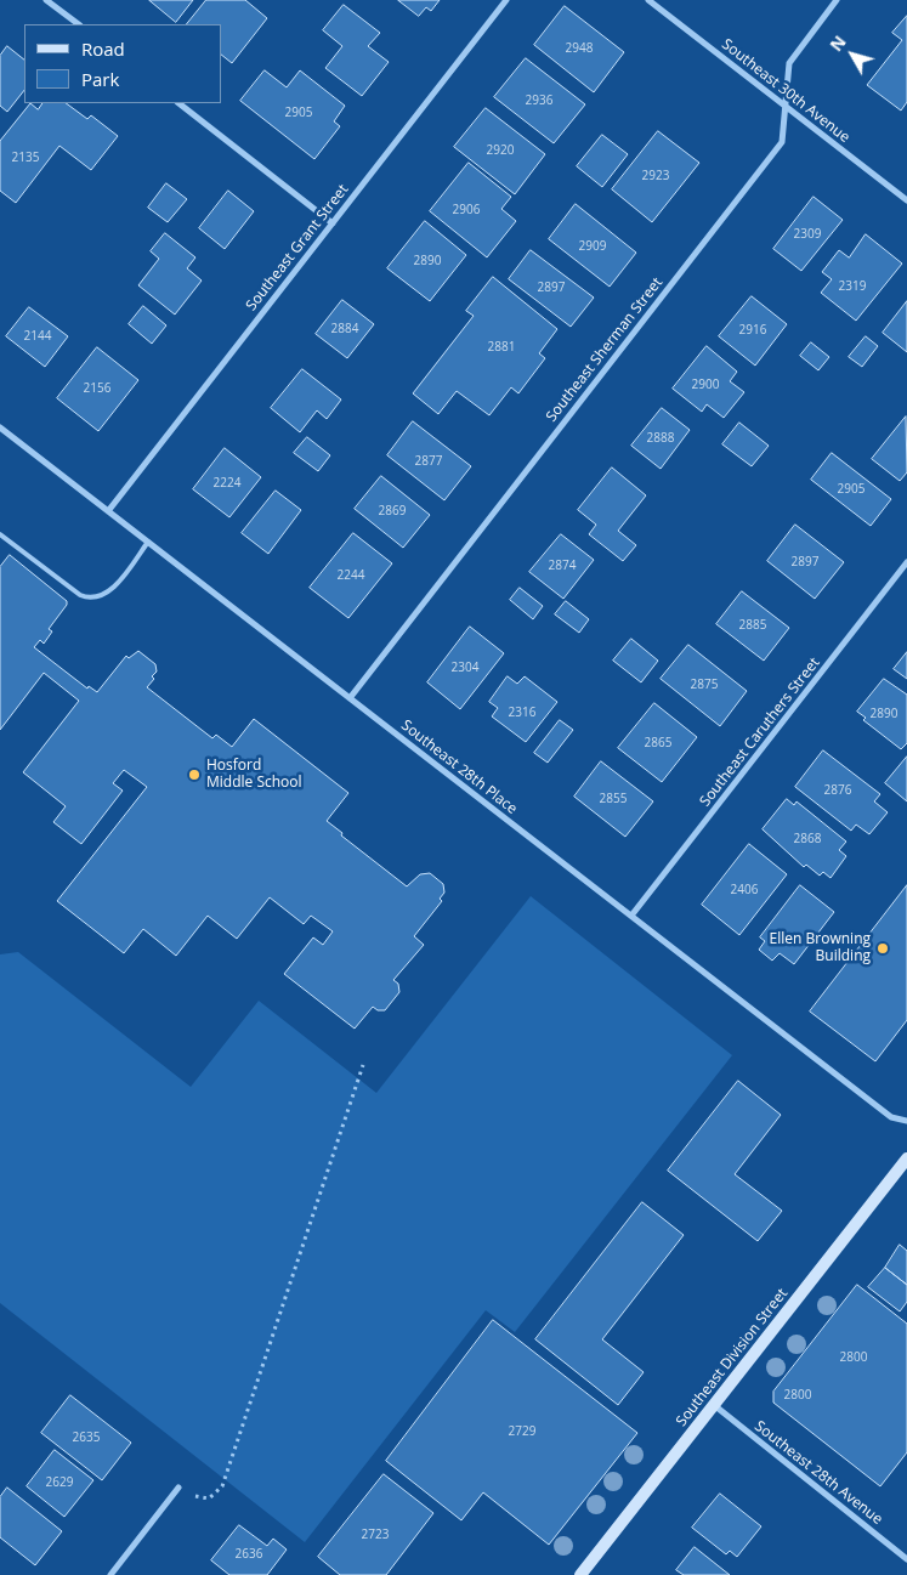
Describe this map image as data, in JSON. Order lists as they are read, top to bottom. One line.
{"streets":{"main road":["Southeast Division Street"],"street":["Southeast 30th Avenue","Southeast Grant Street","Southeast Sherman Street","Southeast Caruthers Street","Southeast 28th Place","Southeast 28th Avenue"]},"crossings":[["Southeast 30th Avenue","Southeast Sherman Street"],["Southeast Grant Street","Southeast 28th Place"],["Southeast Sherman Street","Southeast 28th Place"],["Southeast Caruthers Street","Southeast 28th Place"],["Southeast Division Street","Southeast 28th Avenue"]],"places":["Hosford Middle School","Ellen Browning Building"],"house_numbers":["2948","2936","2905","2920","2135","2923","2906","2309","2909","2890","2319","2897","2884","2916","2144","2881","2900","2156","2888","2877","2224","2905","2869","2897","2874","2244","2885","2304","2875","2316","2890","2865","2876","2855","2868","2406","2800","2800","2729","2635","2629","2723","2636"],"legend":["Road","Park"],"north":"top left"}
